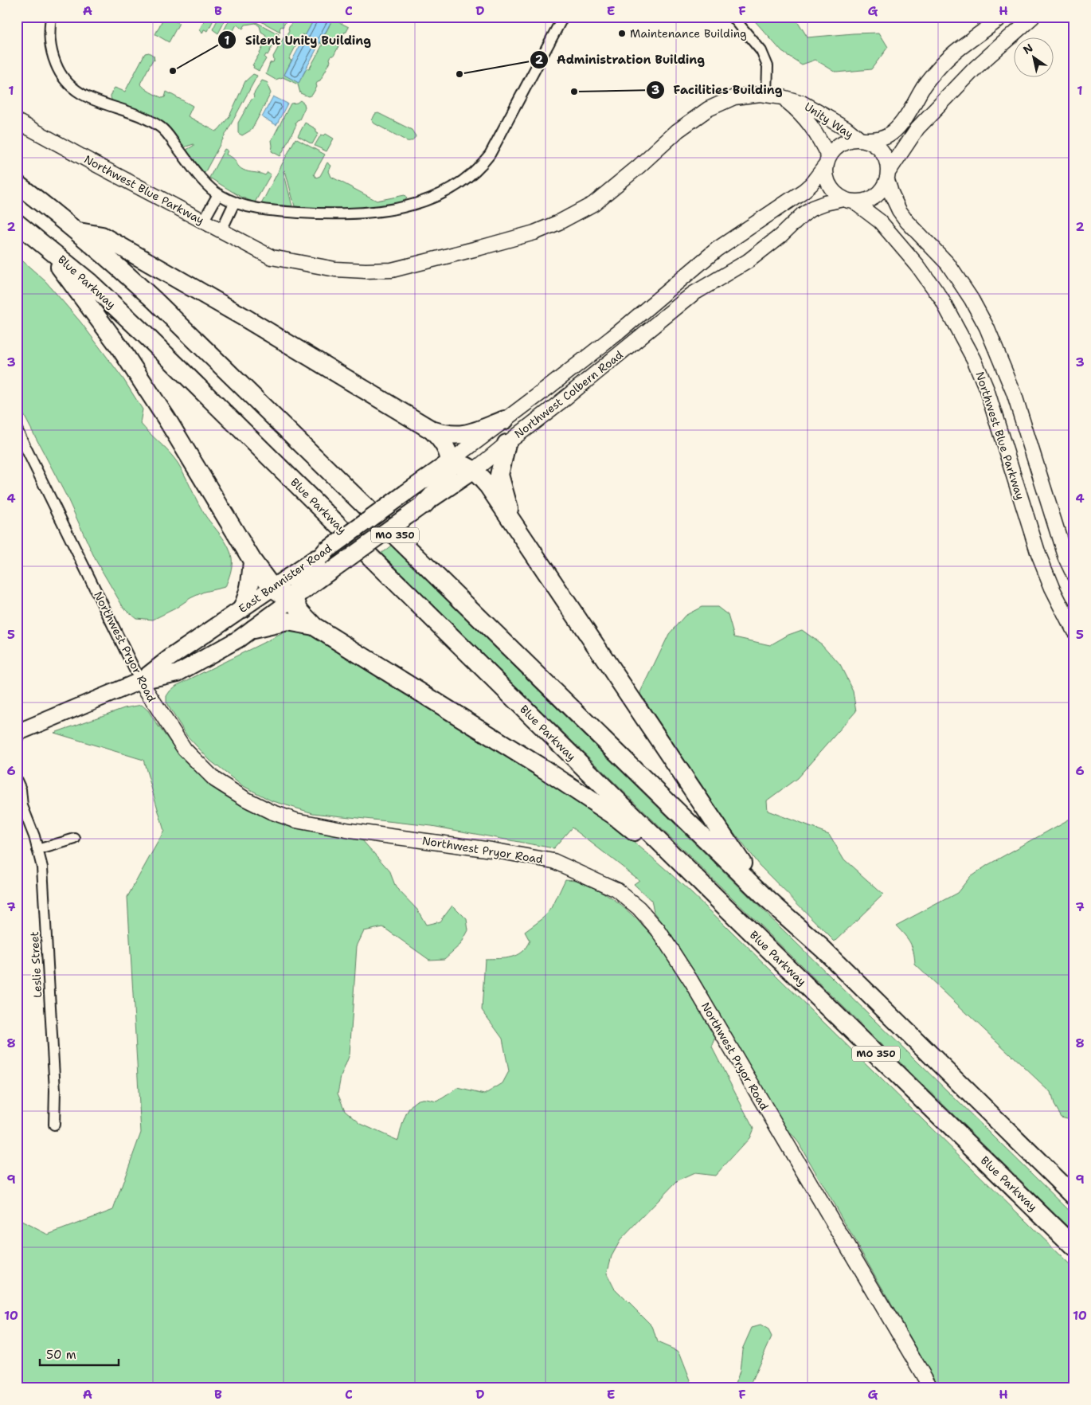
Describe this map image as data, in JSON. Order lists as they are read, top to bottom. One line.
{"streets":{"highway":["Blue Parkway","MO 350"],"main road":["Unity Way","Northwest Blue Parkway","Northwest Colbern Road","East Bannister Road","Northwest Pryor Road"],"street":["Leslie Street"]},"crossings":[["Unity Way","Northwest Blue Parkway"],["Unity Way","Northwest Colbern Road"],["Northwest Blue Parkway","Northwest Colbern Road"],["Northwest Colbern Road","East Bannister Road"],["East Bannister Road","Northwest Pryor Road"]],"places":["Maintenance Building","Silent Unity Building","Administration Building","Facilities Building"],"scale_bar":"50 m","north":"top left","grid":{"columns":["A","B","C","D","E","F","G","H"],"rows":["1","2","3","4","5","6","7","8","9","10"]}}
